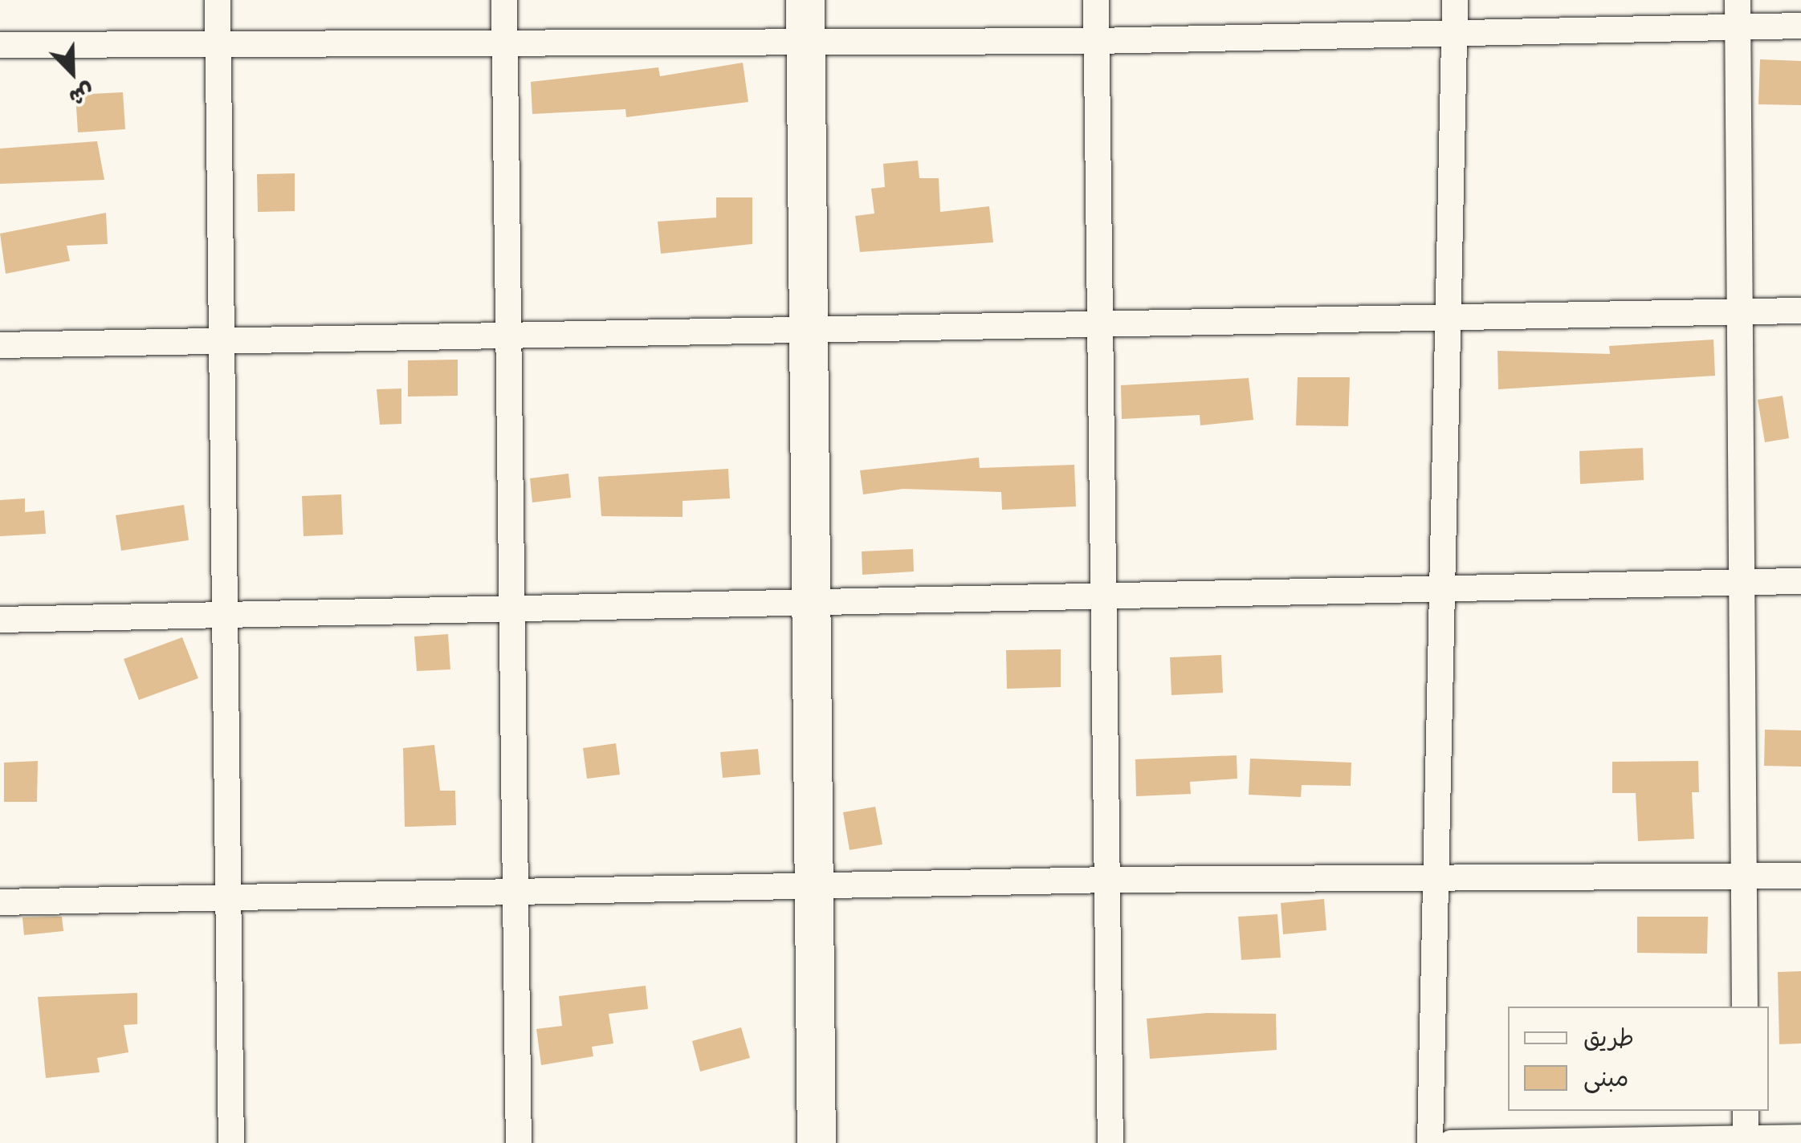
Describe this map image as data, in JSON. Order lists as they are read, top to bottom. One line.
{"legend":["طريق","مبنى"],"north":"bottom right"}
